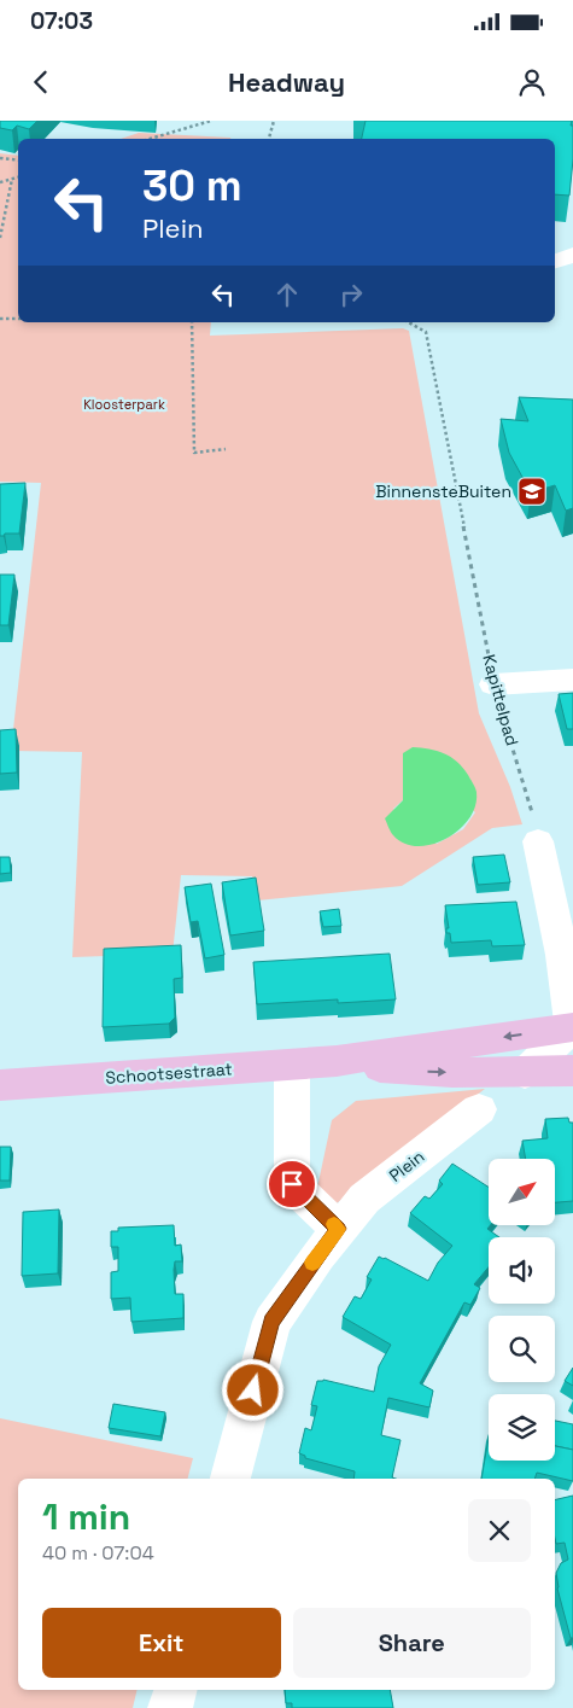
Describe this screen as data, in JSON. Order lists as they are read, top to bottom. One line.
{"streets":{"main road":["Schootsestraat"],"street":["Plein"],"path":["Kapittelpad"]},"parks":["Kloosterpark"],"places":{"school or university":["BinnensteBuiten"]},"north":"top right","page":{"status":"07:03","header":"Headway","turn":["30 m","Plein"],"heading":["1 min","40 m · 07:04"],"buttons":["Exit","Share"]}}
